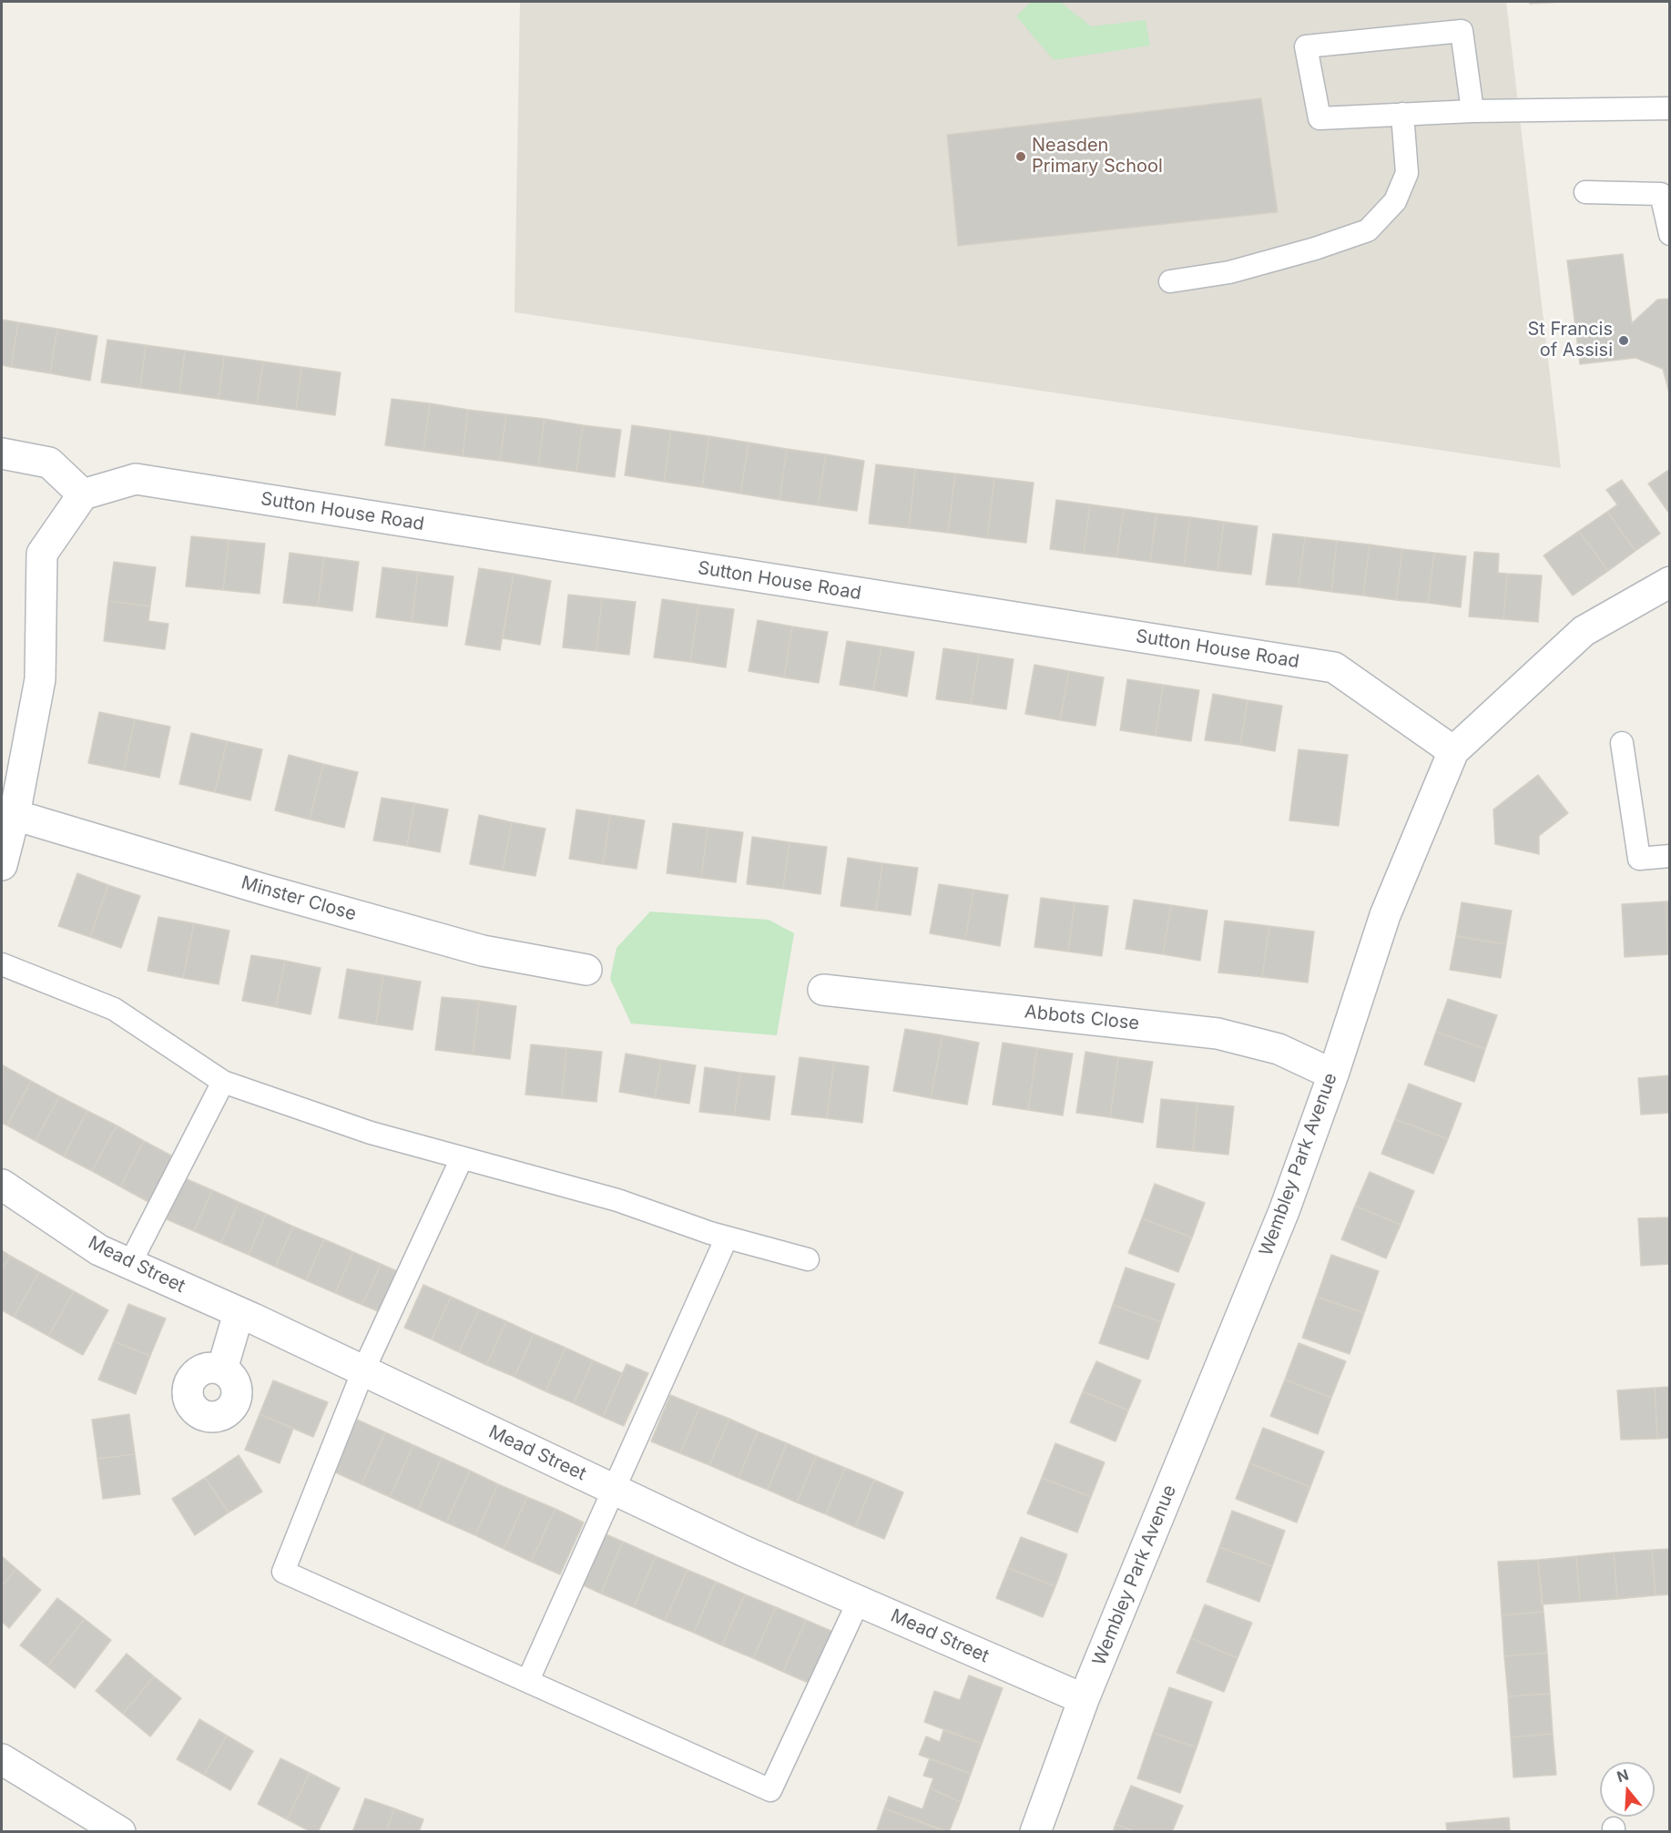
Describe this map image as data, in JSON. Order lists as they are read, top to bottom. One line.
{"streets":{"street":["Sutton House Road","Minster Close","Abbots Close","Wembley Park Avenue","Mead Street"]},"crossings":[["Sutton House Road","Wembley Park Avenue"],["Abbots Close","Wembley Park Avenue"],["Wembley Park Avenue","Mead Street"]],"places":["Neasden Primary School","St Francis of Assisi"],"north":"top"}
